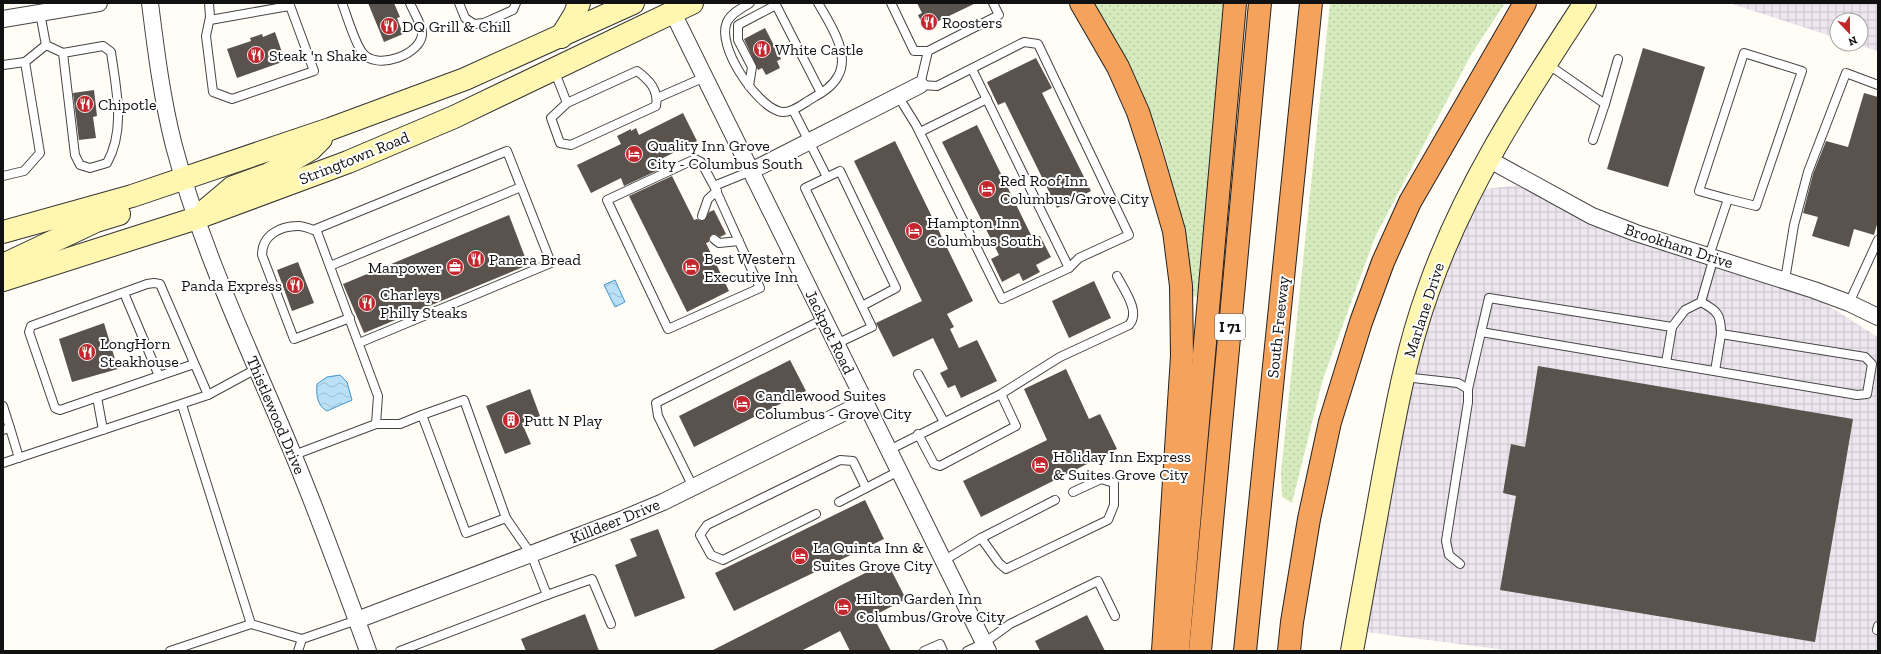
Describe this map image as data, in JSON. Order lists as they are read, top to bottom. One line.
{"streets":{"highway":["I 71","South Freeway"],"main road":["Stringtown Road","Marlane Drive"],"street":["Brookham Drive","Jackpot Road","Thistlewood Drive","Killdeer Drive"]},"crossings":[["Stringtown Road","Jackpot Road"],["Stringtown Road","Thistlewood Drive"],["Brookham Drive","Marlane Drive"],["Jackpot Road","Killdeer Drive"],["Thistlewood Drive","Killdeer Drive"]],"places":{"restaurant":["Roosters","DQ Grill & Chill","White Castle","Steak 'n Shake","Chipotle","Panera Bread","Panda Express","Charleys Philly Steaks","LongHorn Steakhouse"],"hotel":["Quality Inn Grove City - Columbus South","Red Roof Inn Columbus/Grove City","Hampton Inn Columbus South","Best Western Executive Inn","Candlewood Suites Columbus - Grove City","Holiday Inn Express & Suites Grove City","La Quinta Inn & Suites Grove City","Hilton Garden Inn Columbus/Grove City"],"office":["Manpower"],"building":["Putt N Play"]},"north":"bottom"}
